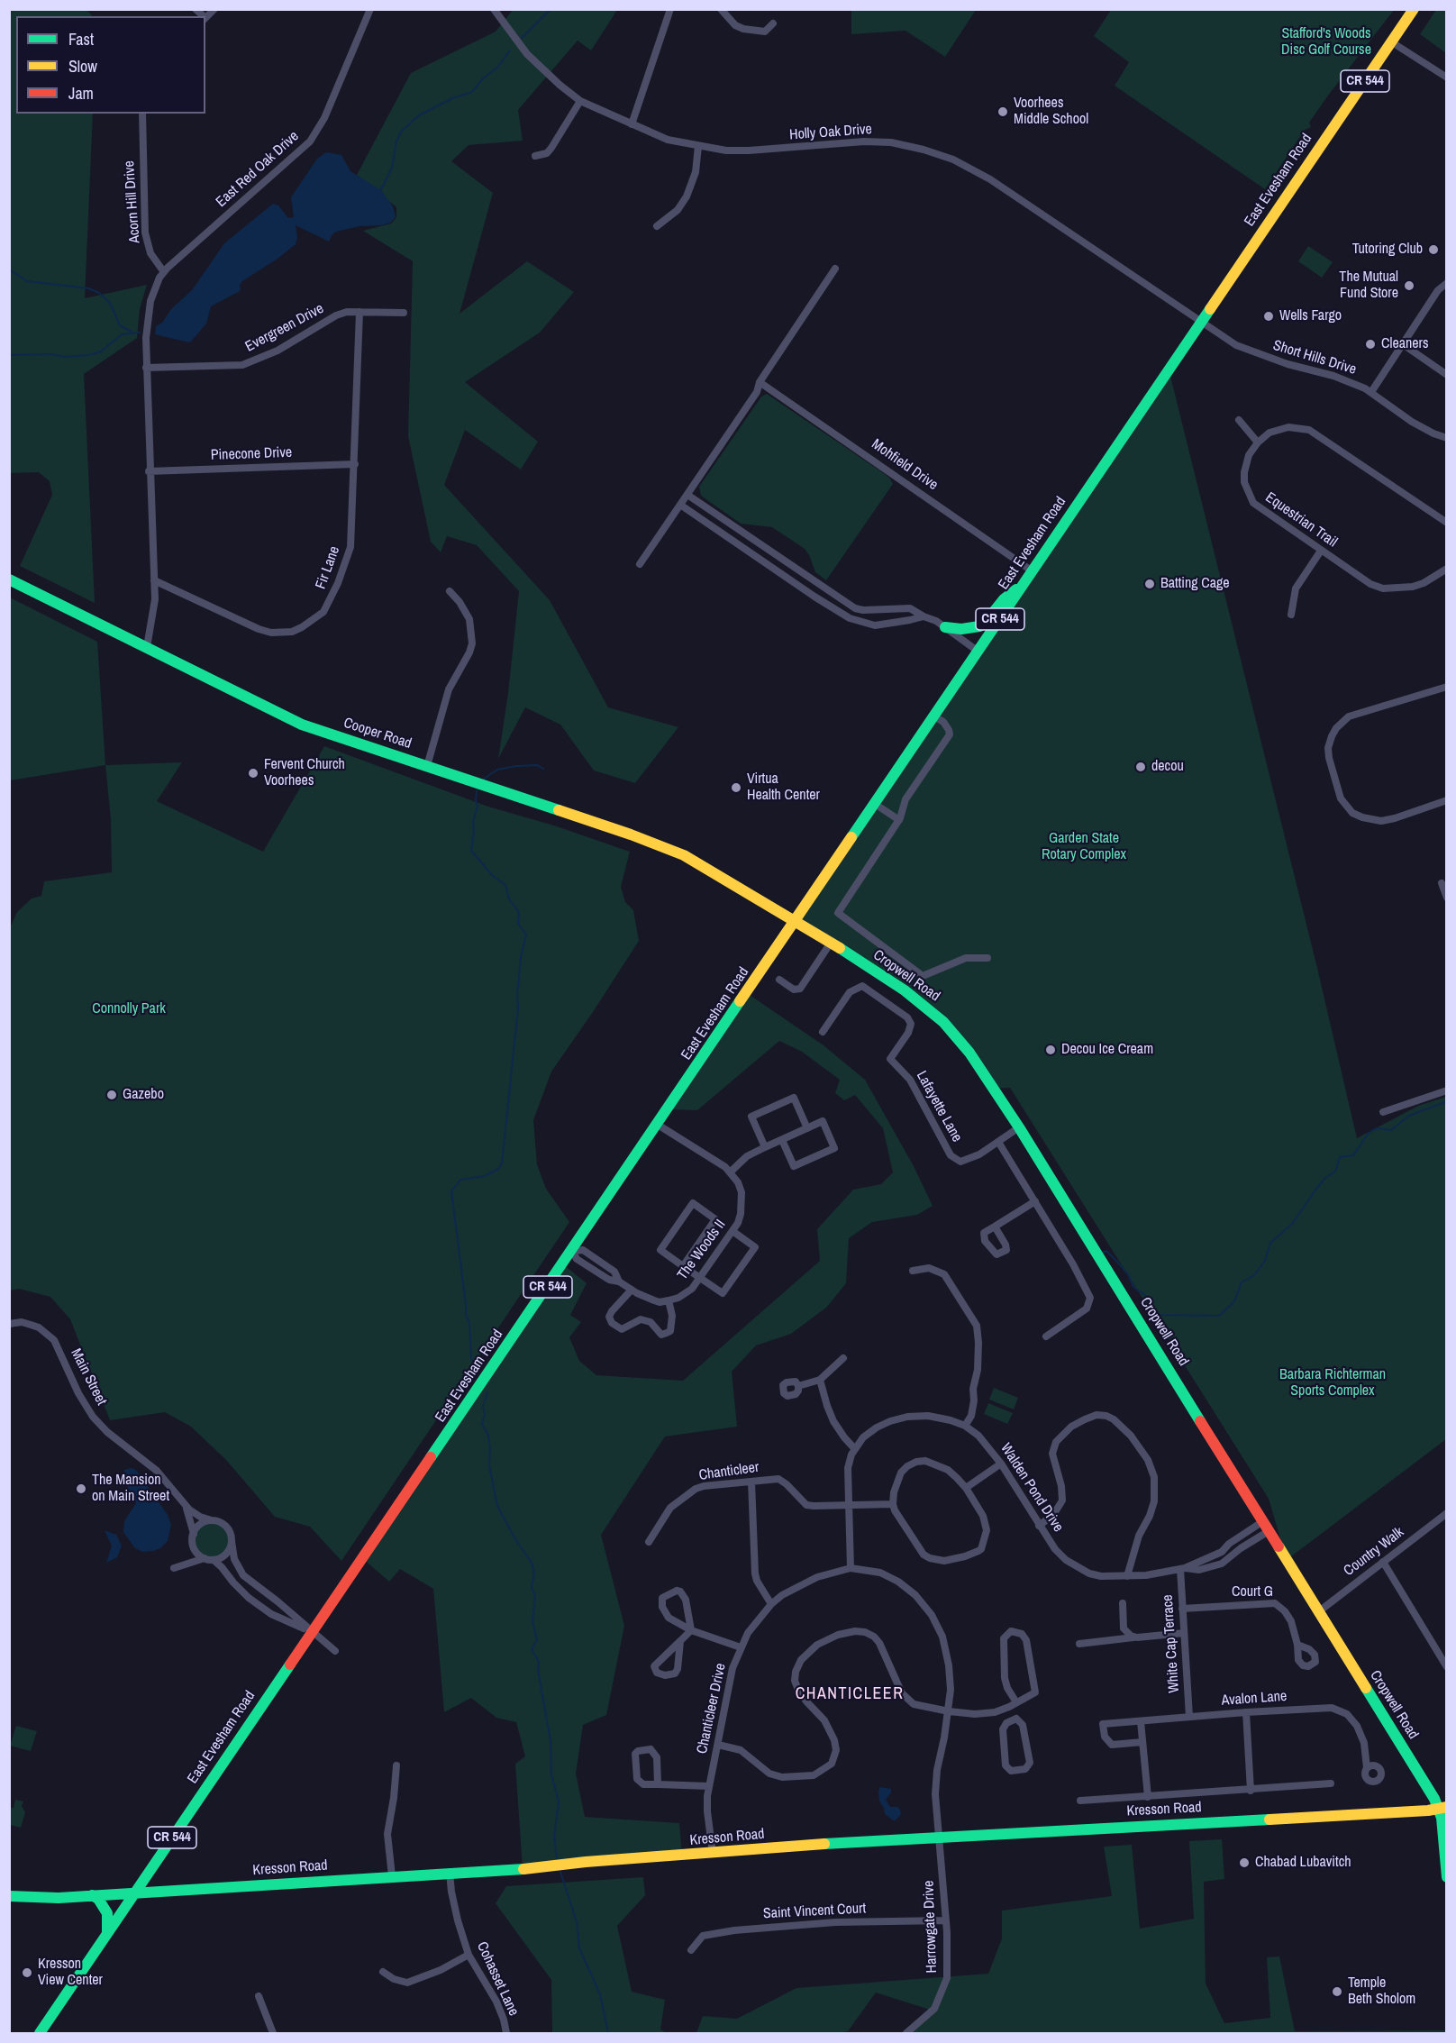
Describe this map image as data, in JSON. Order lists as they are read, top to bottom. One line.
{"streets":{"street":["CR 544","Holly Oak Drive","East Red Oak Drive","East Evesham Road","Acorn Hill Drive","Evergreen Drive","Short Hills Drive","Pinecone Drive","Mohfield Drive","Equestrian Trail","Fir Lane","Cooper Road","Cropwell Road","Lafayette Lane","The Woods II","Main Street","Chanticleer","Walden Pond Drive","Country Walk","Court G","White Cap Terrace","Avalon Lane","Chanticleer Drive","Kresson Road","Saint Vincent Court","Harrowgate Drive","Cohasset Lane"]},"crossings":[["Holly Oak Drive","East Evesham Road"],["Holly Oak Drive","Short Hills Drive"],["East Red Oak Drive","Acorn Hill Drive"],["East Evesham Road","Short Hills Drive"],["East Evesham Road","Mohfield Drive"],["East Evesham Road","Cropwell Road"],["East Evesham Road","The Woods II"],["East Evesham Road","Kresson Road"],["Evergreen Drive","Fir Lane"],["Pinecone Drive","Fir Lane"],["Cooper Road","Cropwell Road"],["Cropwell Road","Lafayette Lane"],["Cropwell Road","Walden Pond Drive"],["Cropwell Road","Country Walk"],["Cropwell Road","Kresson Road"],["Walden Pond Drive","White Cap Terrace"],["Court G","White Cap Terrace"],["White Cap Terrace","Avalon Lane"],["Chanticleer Drive","Kresson Road"],["Chanticleer Drive","Harrowgate Drive"],["Kresson Road","Harrowgate Drive"],["Kresson Road","Cohasset Lane"],["Saint Vincent Court","Harrowgate Drive"]],"districts":["CHANTICLEER"],"parks":["Stafford's Woods Disc Golf Course","Garden State Rotary Complex","Connolly Park","Barbara Richterman Sports Complex"],"places":["Voorhees Middle School","Tutoring Club","The Mutual Fund Store","Wells Fargo","Cleaners","Batting Cage","decou","Fervent Church Voorhees","Virtua Health Center","Decou Ice Cream","Gazebo","The Mansion on Main Street","Chabad Lubavitch","Kresson View Center","Temple Beth Sholom"],"legend":["Fast","Slow","Jam"]}
